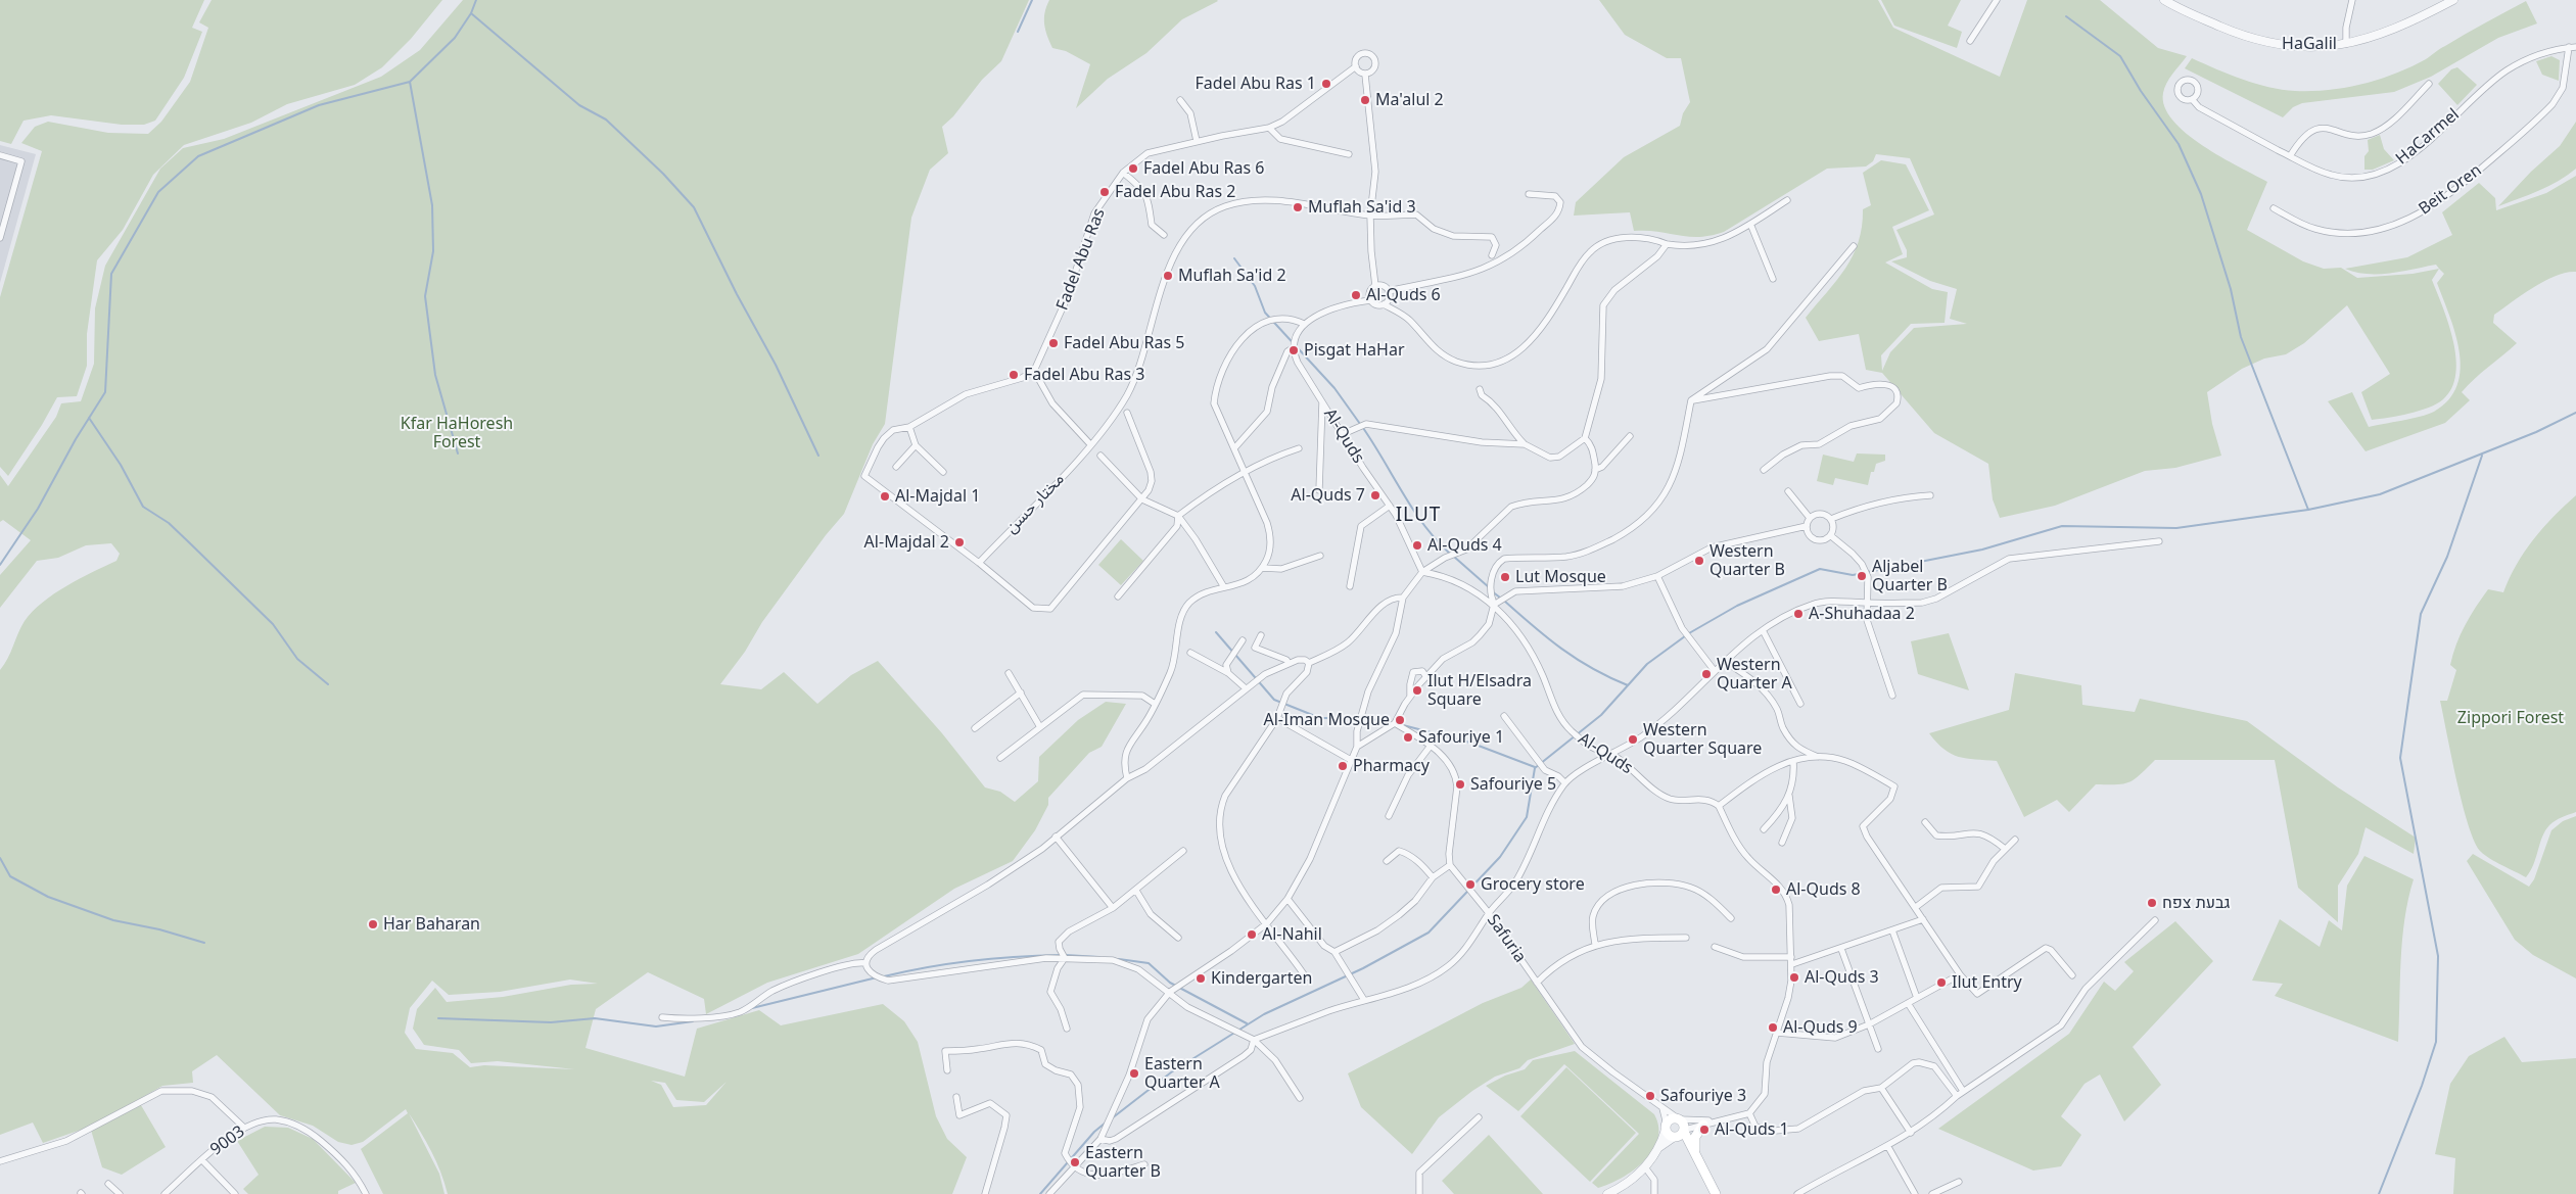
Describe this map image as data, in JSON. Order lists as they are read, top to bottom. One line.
{"streets":{"street":["HaGalil","HaCarmel","Beit Oren","Fadel Abu Ras","Al-Quds","مختار حسن","Safuria","9003"]},"crossings":[["HaCarmel","Beit Oren"]],"districts":["ILUT"],"parks":["Kfar HaHoresh Forest","Zippori Forest"],"places":["Fadel Abu Ras 1","Ma'alul 2","Fadel Abu Ras 6","Fadel Abu Ras 2","Muflah Sa'id 3","Muflah Sa'id 2","Al-Quds 6","Fadel Abu Ras 5","Pisgat HaHar","Fadel Abu Ras 3","Al-Quds 7","Al-Majdal 1","Al-Majdal 2","Al-Quds 4","Western Quarter B","Aljabel Quarter B","Lut Mosque","A-Shuhadaa 2","Western Quarter A","Ilut H/Elsadra Square","Al-Iman Mosque","Safouriye 1","Western Quarter Square","Pharmacy","Safouriye 5","Grocery store","Al-Quds 8","גבעת צפח","Har Baharan","Al-Nahil","Al-Quds 3","Kindergarten","Ilut Entry","Al-Quds 9","Eastern Quarter A","Safouriye 3","Al-Quds 1","Eastern Quarter B"]}
